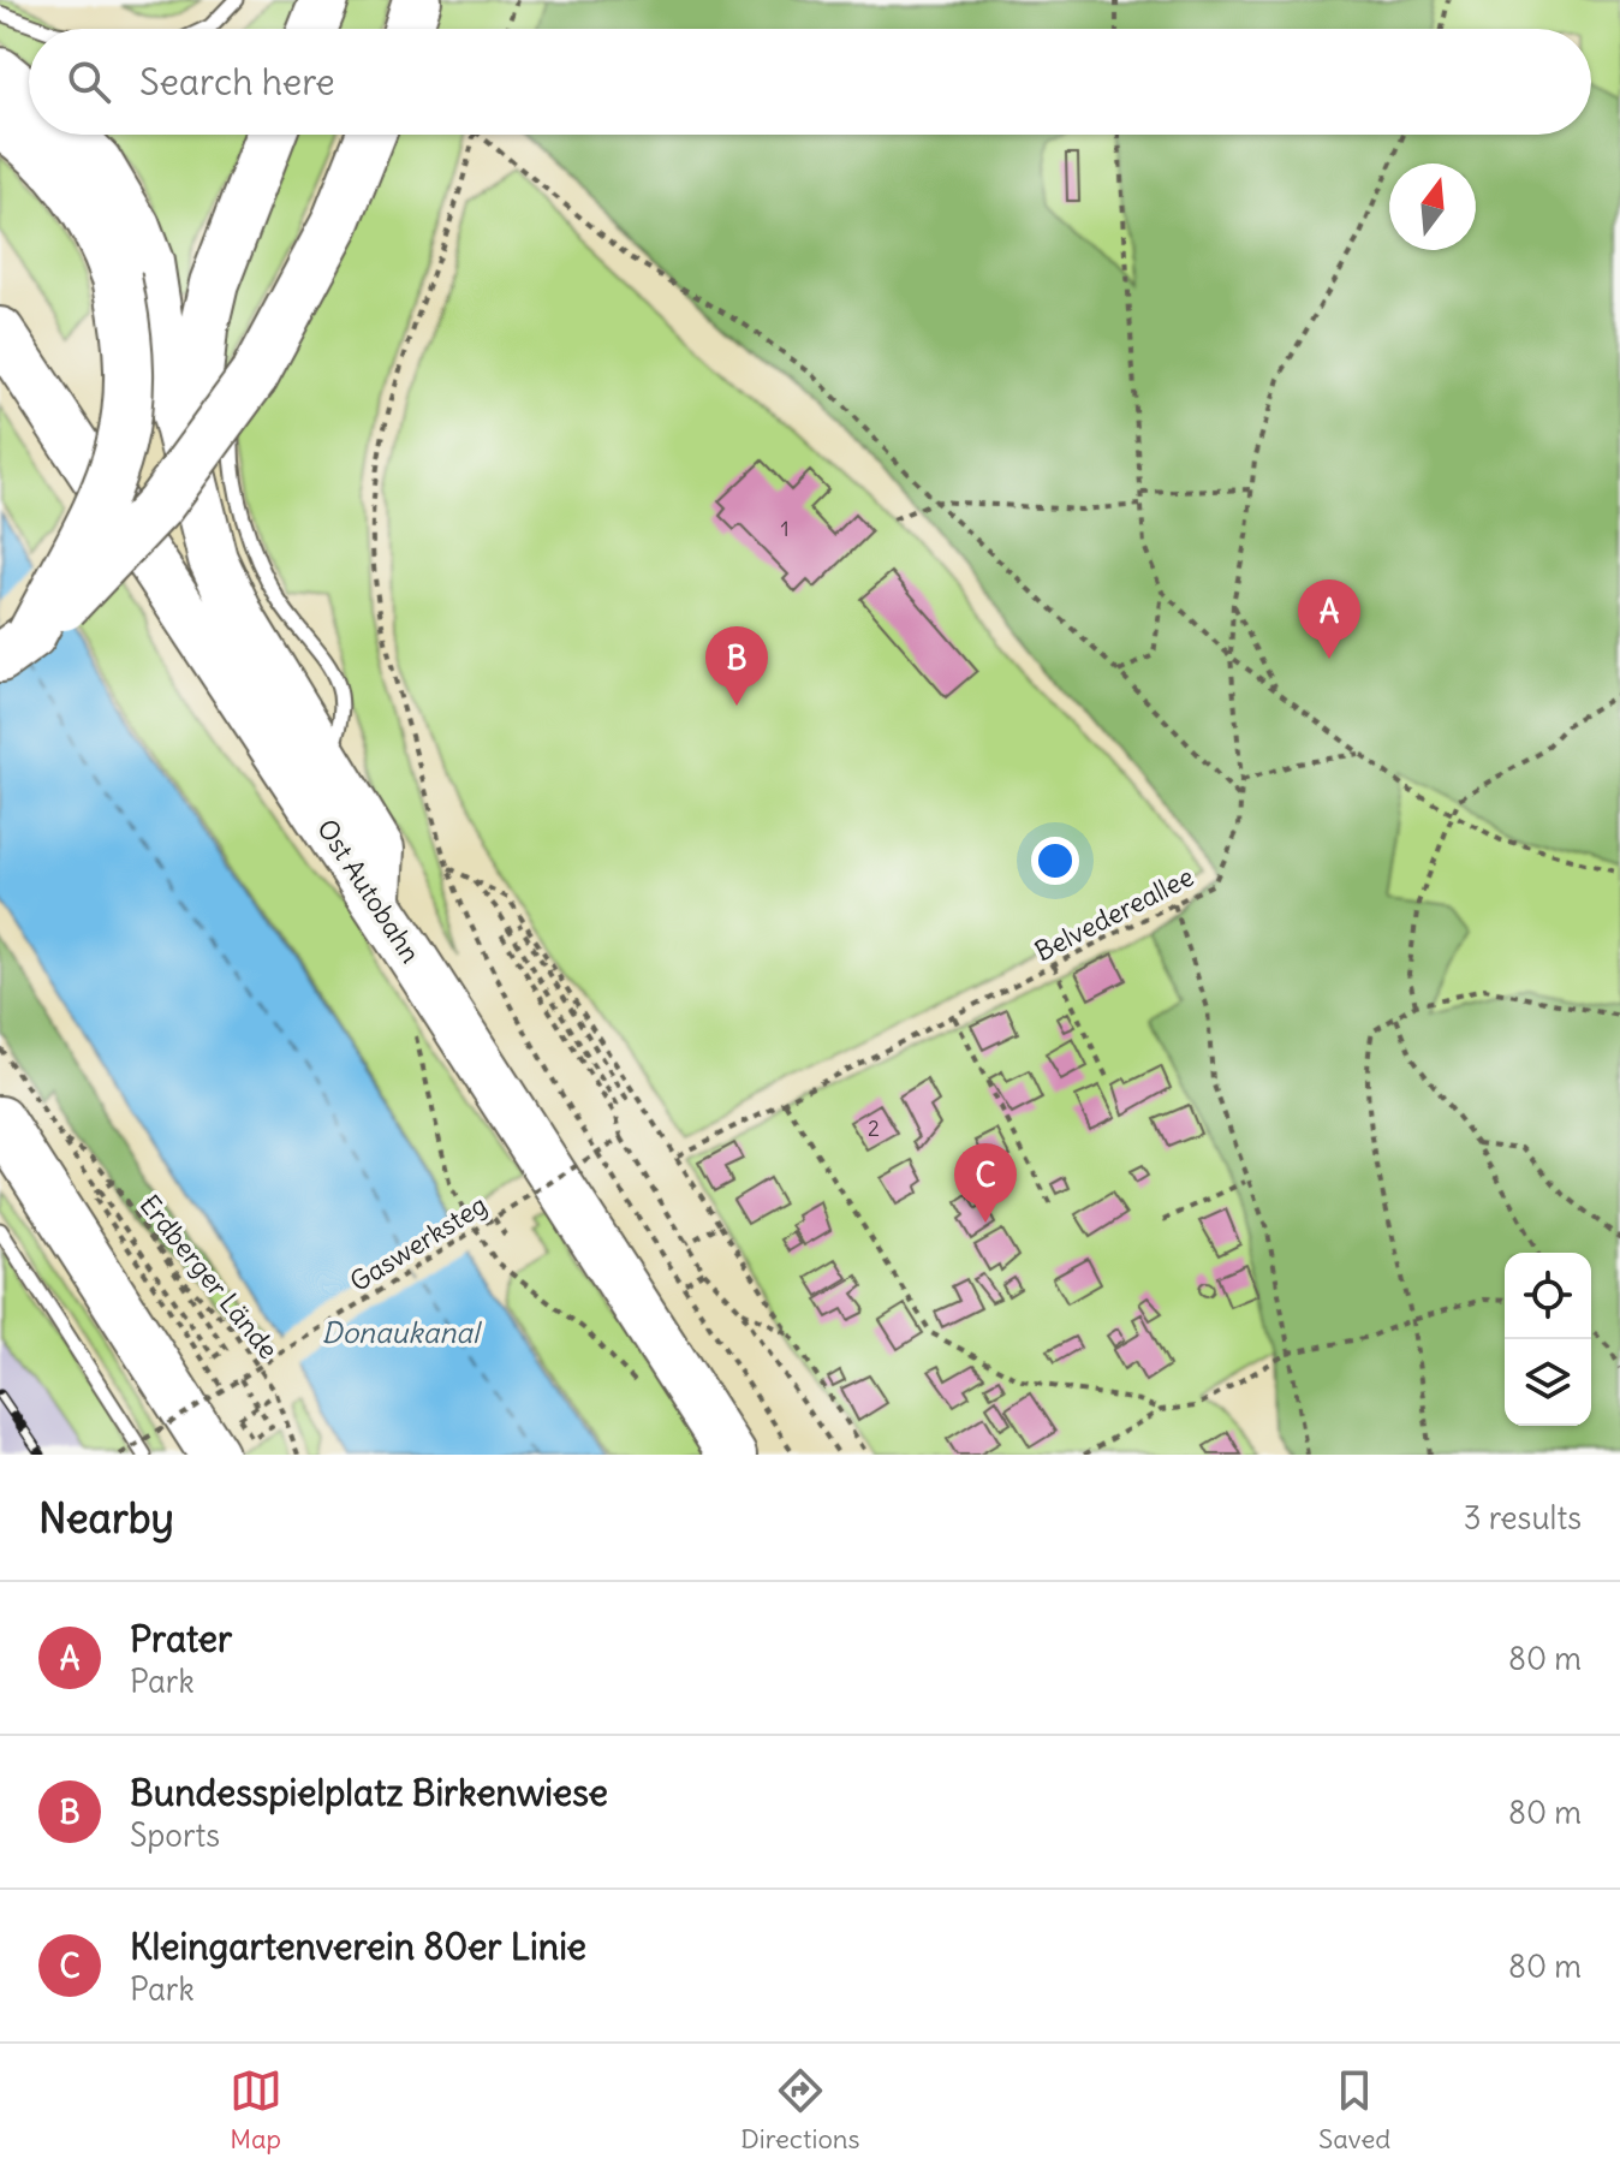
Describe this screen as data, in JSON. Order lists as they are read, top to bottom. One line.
{"streets":{"highway":["Ost Autobahn"],"path":["Belvedereallee","Gaswerksteg","Erdberger Lände"]},"water":["Donaukanal"],"house_numbers":["1","2"],"north":"top","page":{"search":"Search here","pins":["A","B","C"],"heading":["Nearby","3 results"],"list":[{"mark":"A","name":"Prater","note":"Park","value":"80 m"},{"mark":"B","name":"Bundesspielplatz Birkenwiese","note":"Sports","value":"80 m"},{"mark":"C","name":"Kleingartenverein 80er Linie","note":"Park","value":"80 m"}],"nav":["Map","Directions","Saved"]}}
